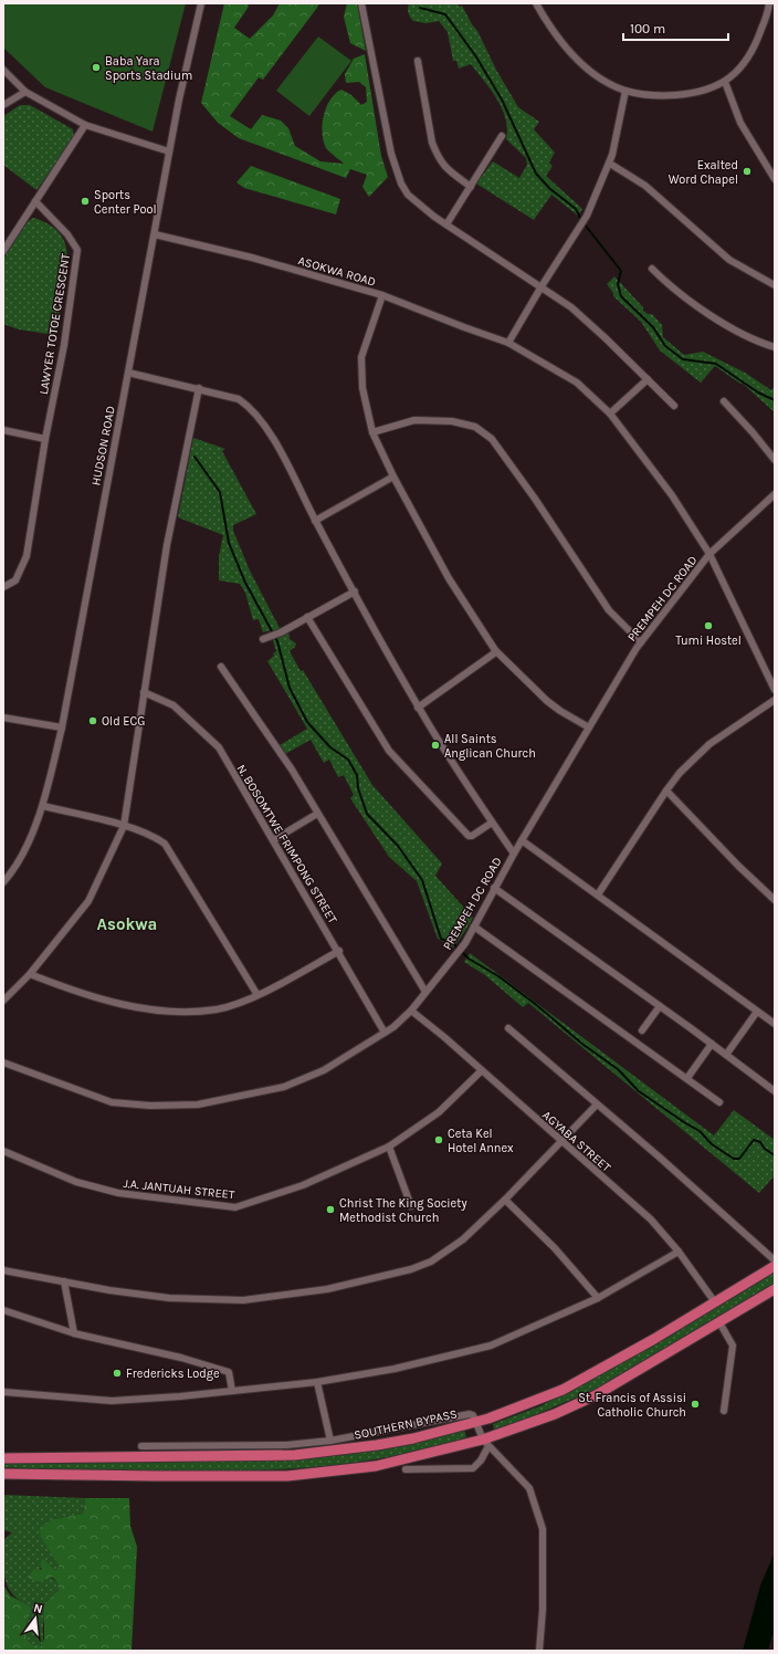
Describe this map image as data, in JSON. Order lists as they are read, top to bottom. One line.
{"streets":{"highway":["SOUTHERN BYPASS"],"street":["ASOKWA ROAD","LAWYER TOTOE CRESCENT","HUDSON ROAD","PREMPEH DC ROAD","N. BOSOMTWE FRIMPONG STREET","AGYABA STREET","J.A. JANTUAH STREET"]},"crossings":[["ASOKWA ROAD","HUDSON ROAD"],["ASOKWA ROAD","PREMPEH DC ROAD"],["PREMPEH DC ROAD","N. BOSOMTWE FRIMPONG STREET"],["PREMPEH DC ROAD","AGYABA STREET"],["AGYABA STREET","J.A. JANTUAH STREET"],["AGYABA STREET","SOUTHERN BYPASS"]],"districts":["Asokwa"],"places":["Baba Yara Sports Stadium","Exalted Word Chapel","Sports Center Pool","Tumi Hostel","Old ECG","All Saints Anglican Church","Ceta Kel Hotel Annex","Christ The King Society Methodist Church","Fredericks Lodge","St. Francis of Assisi Catholic Church"],"scale_bar":"100 m","north":"top"}
